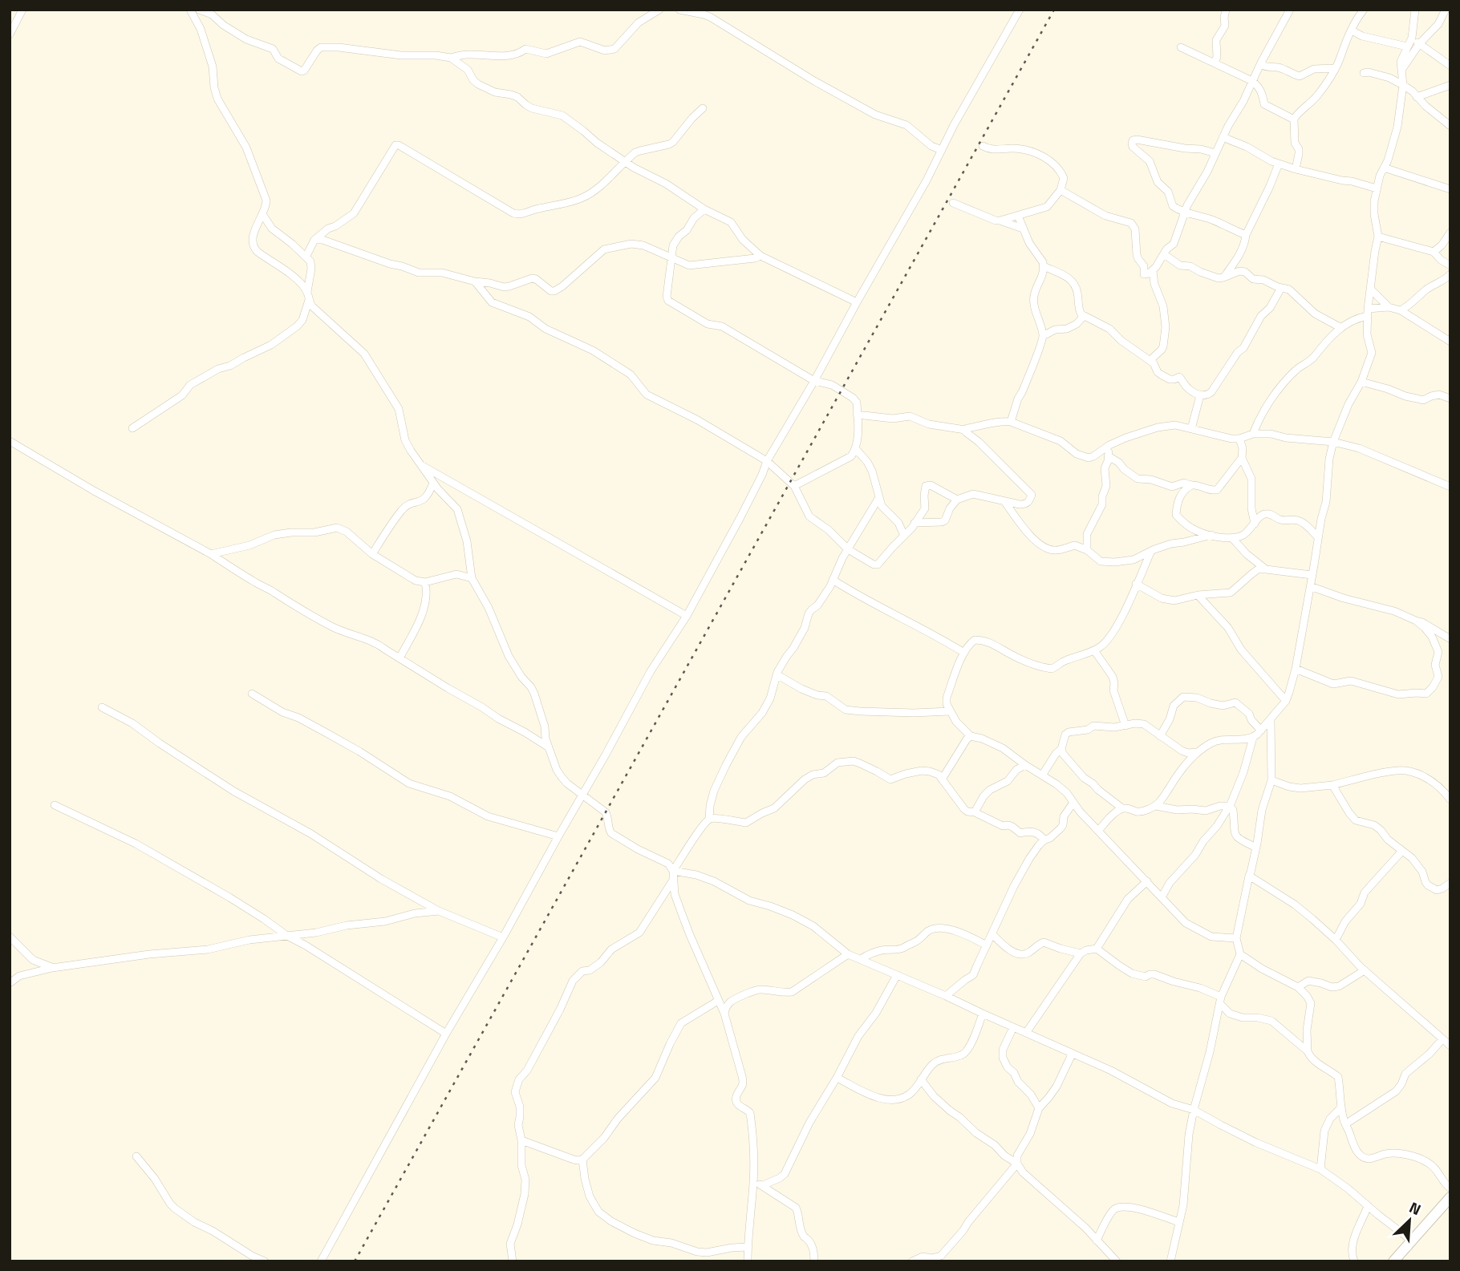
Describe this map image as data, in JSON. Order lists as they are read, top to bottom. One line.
{"north":"top right"}
